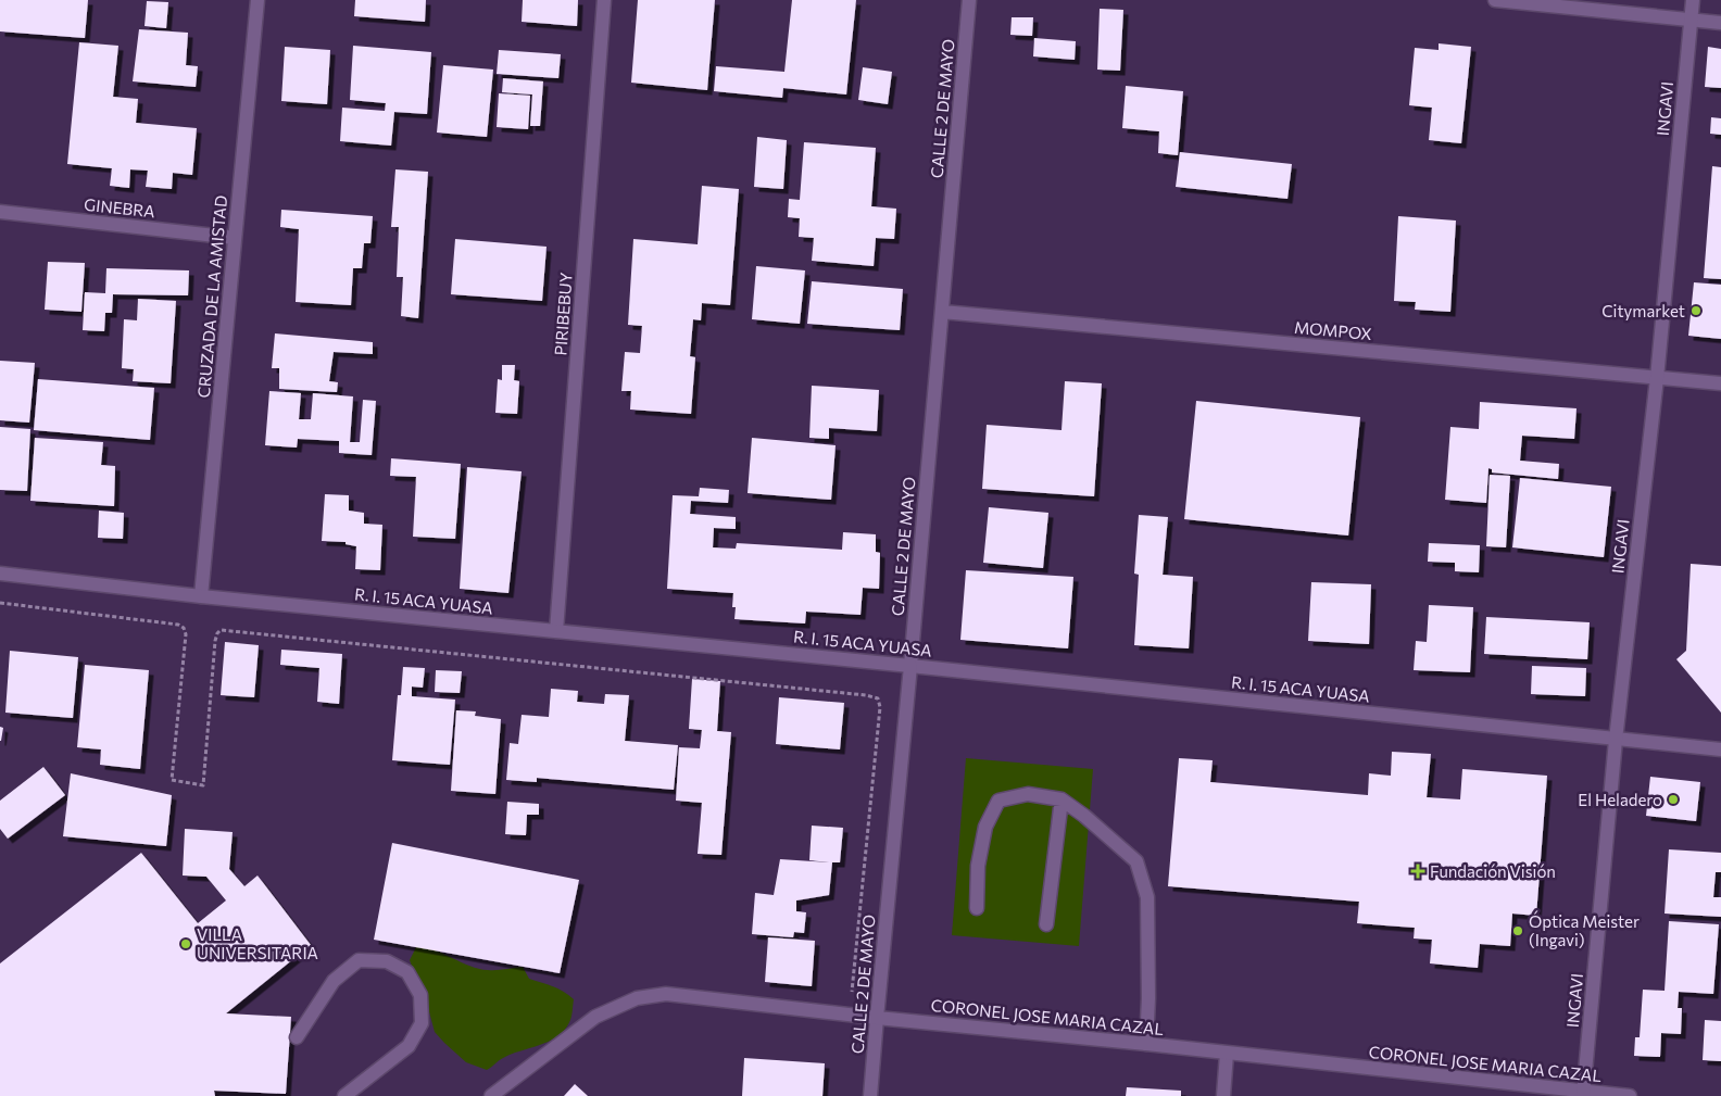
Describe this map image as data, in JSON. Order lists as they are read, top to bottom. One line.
{"streets":{"street":["CALLE 2 DE MAYO","INGAVI","GINEBRA","CRUZADA DE LA AMISTAD","PIRIBEBUY","MOMPOX","R. I. 15 ACA YUASA","CORONEL JOSE MARIA CAZAL"]},"crossings":[["CALLE 2 DE MAYO","MOMPOX"],["CALLE 2 DE MAYO","R. I. 15 ACA YUASA"],["CALLE 2 DE MAYO","CORONEL JOSE MARIA CAZAL"],["INGAVI","MOMPOX"],["INGAVI","R. I. 15 ACA YUASA"],["INGAVI","CORONEL JOSE MARIA CAZAL"],["GINEBRA","CRUZADA DE LA AMISTAD"],["CRUZADA DE LA AMISTAD","R. I. 15 ACA YUASA"],["PIRIBEBUY","R. I. 15 ACA YUASA"]],"places":{"other":["Citymarket","El Heladero","Óptica Meister (Ingavi)","VILLA UNIVERSITARIA"],"health":["Fundación Visión"]}}
